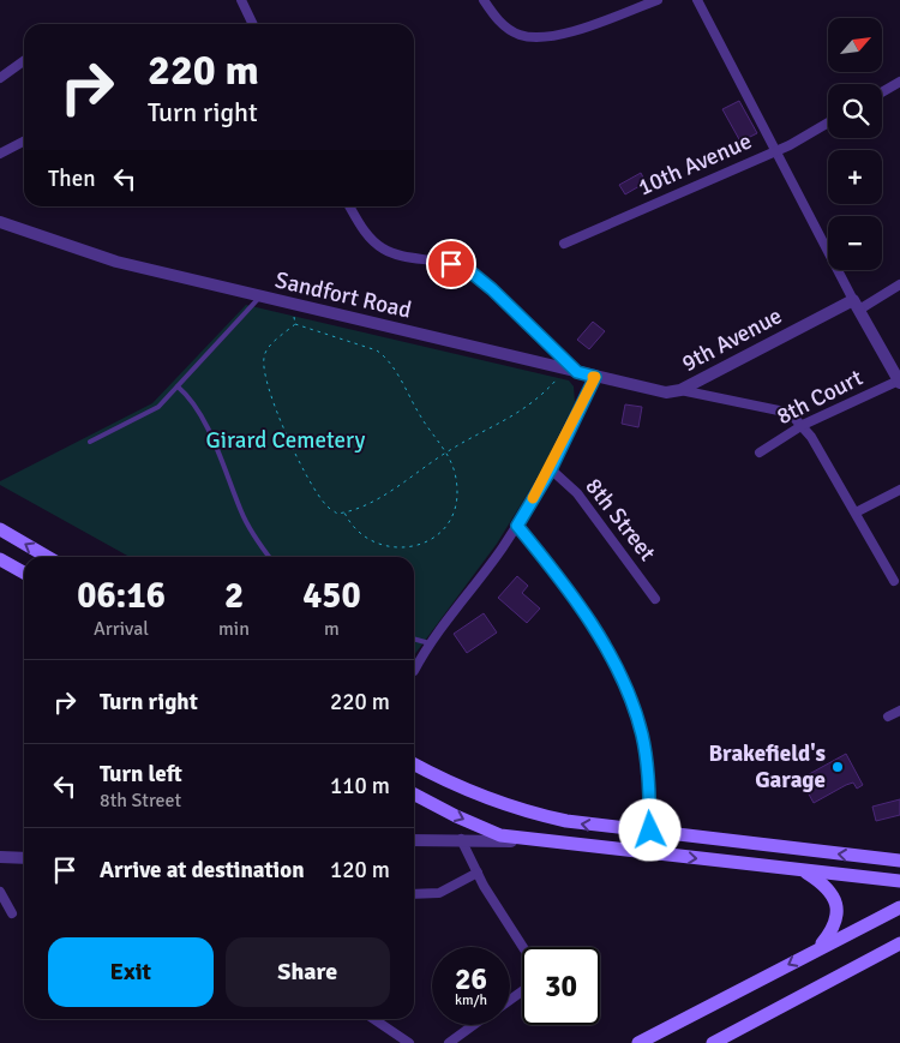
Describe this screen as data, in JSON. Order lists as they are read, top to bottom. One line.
{"streets":{"street":["10th Avenue","Sandfort Road","9th Avenue","8th Court","8th Street"]},"crossings":[["Sandfort Road","9th Avenue"],["9th Avenue","8th Court"]],"parks":["Girard Cemetery"],"places":["Brakefield's Garage"],"north":"top right","page":{"map_buttons":["+","−"],"turn":["220 m","Turn right"],"then":"Then","eta":["06:16","Arrival","2","min","450","m"],"list":[{"name":"Turn right","value":"220 m"},{"name":"Turn left","note":"8th Street","value":"110 m"},{"name":"Arrive at destination","value":"120 m"}],"buttons":["Exit","Share"],"speed":"26 km/h","limit":"30"}}
